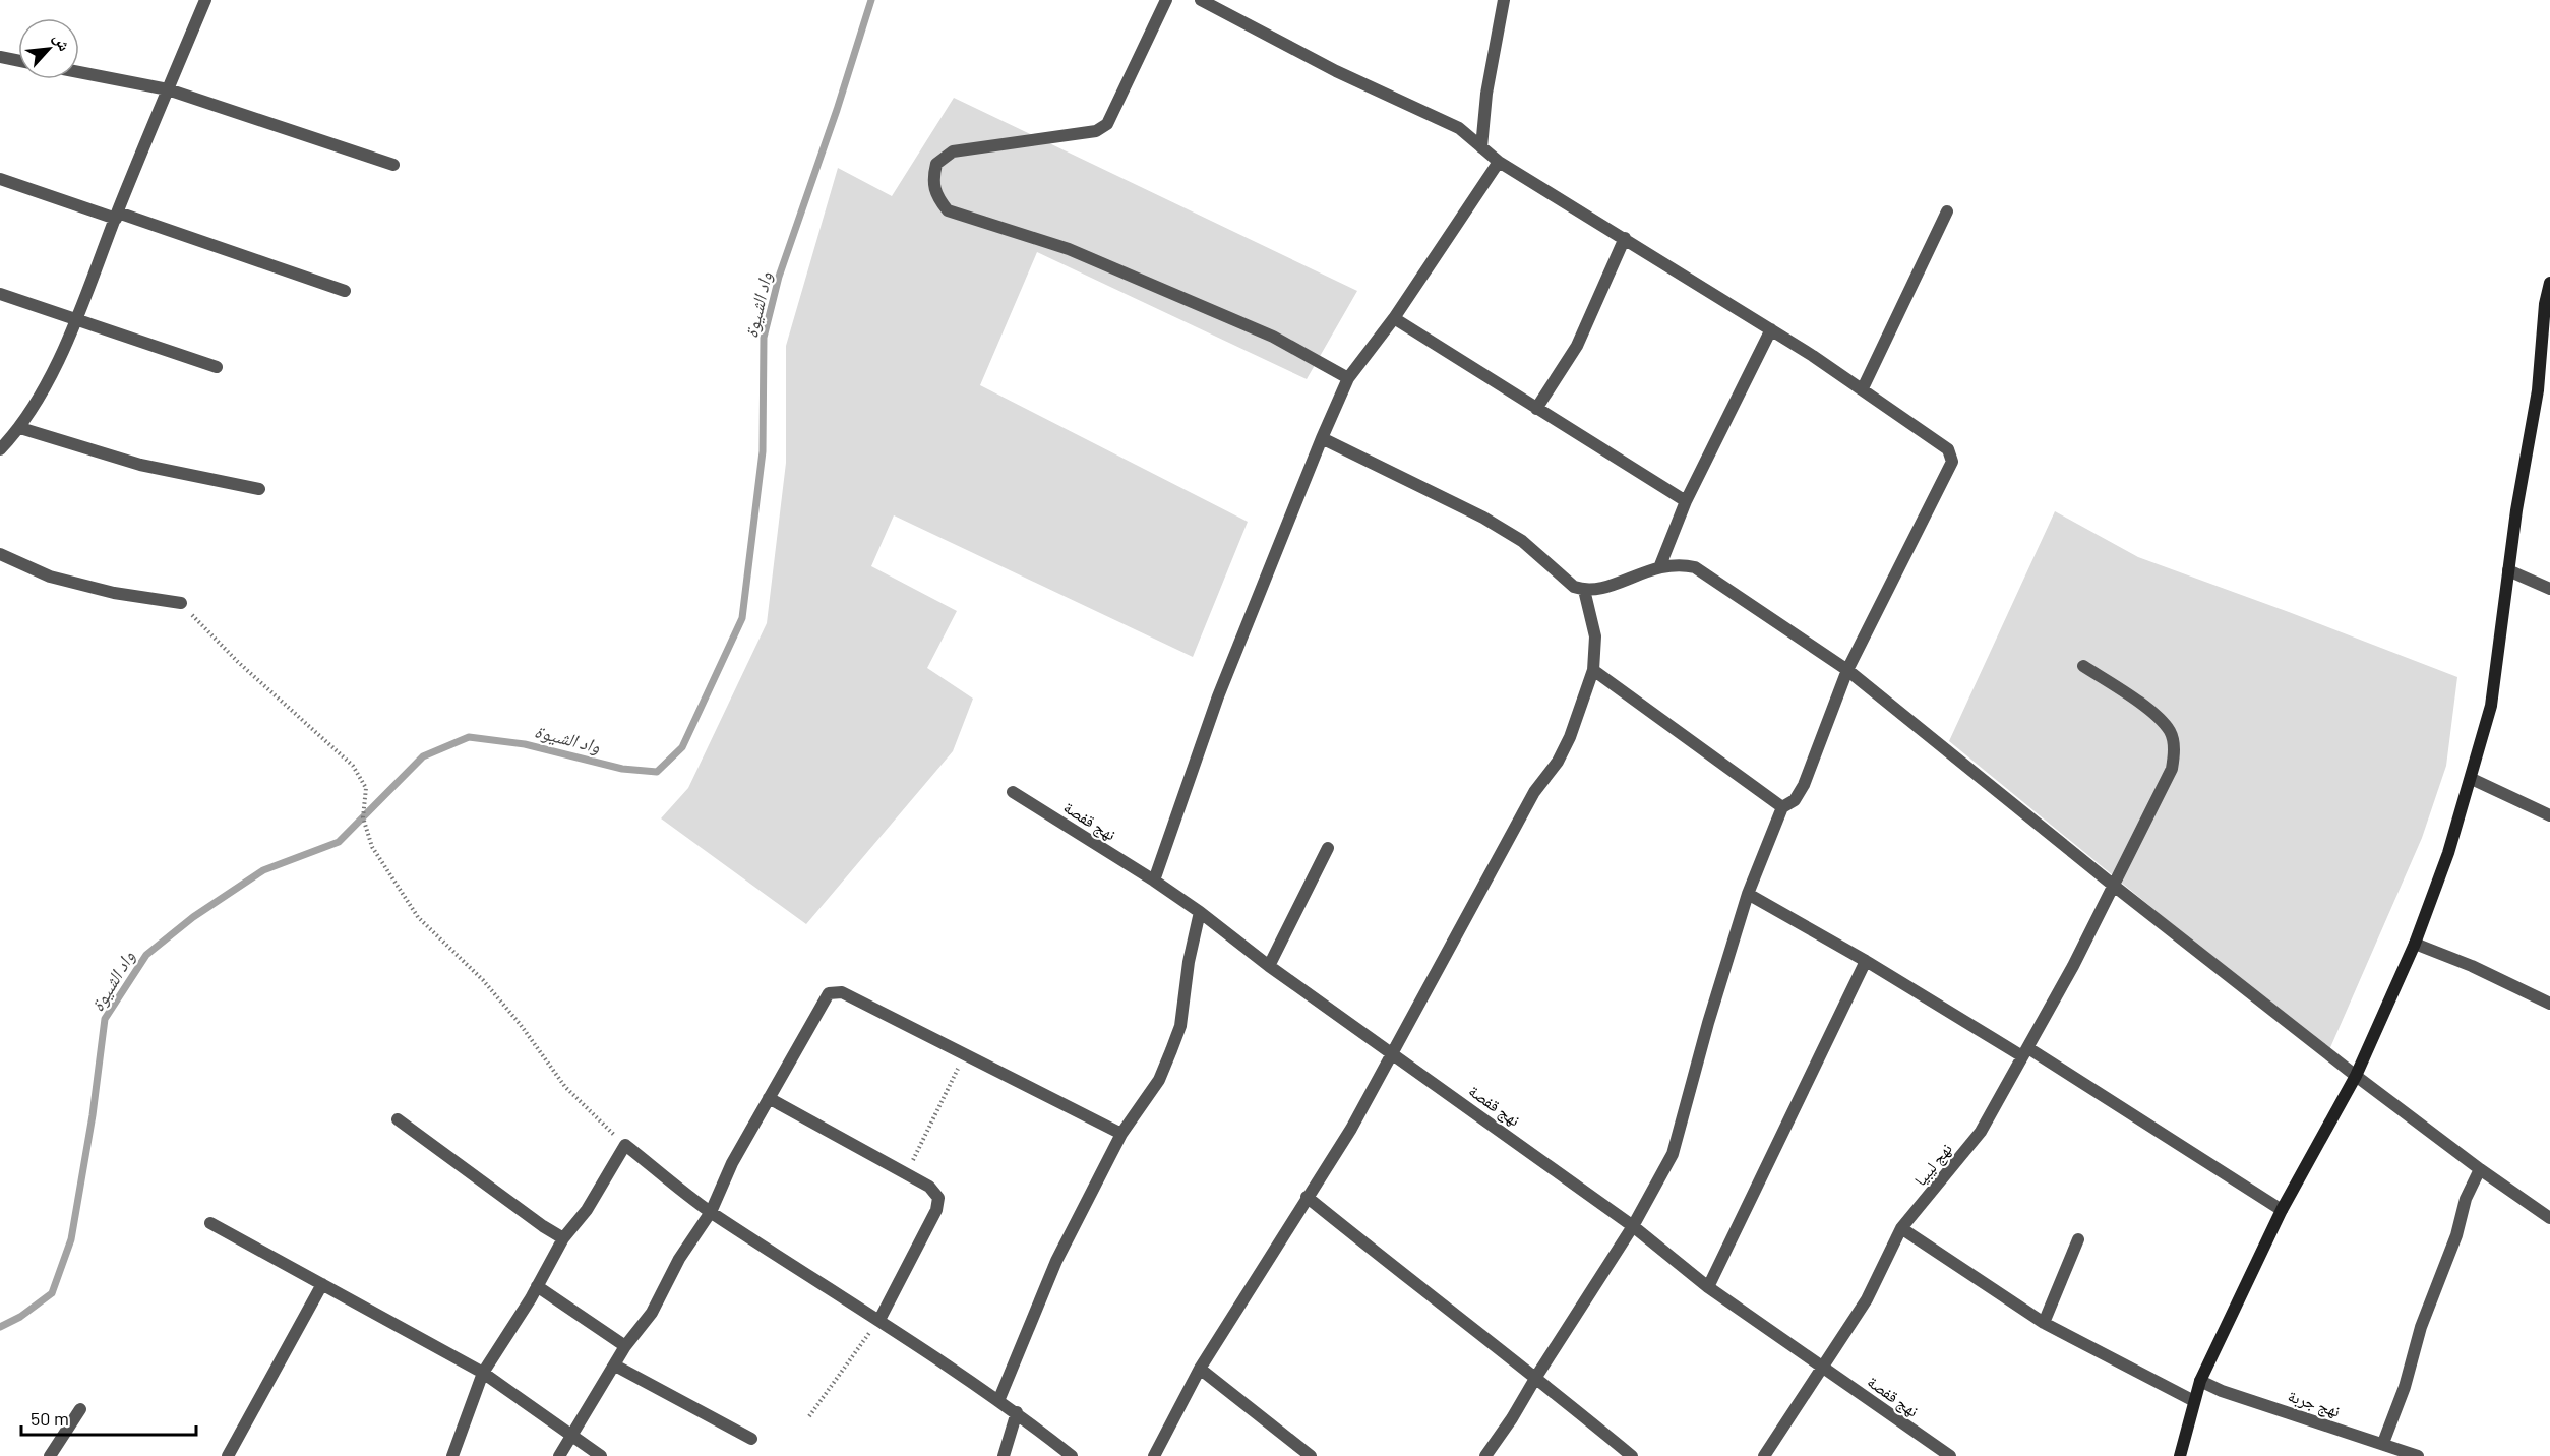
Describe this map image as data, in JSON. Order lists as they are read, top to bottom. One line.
{"streets":{"street":["نهج قفصة","نهج ليبيا","نهج جربة"]},"crossings":[["نهج قفصة","نهج ليبيا"]],"water":["واد الشيوة"],"scale_bar":"50 m","north":"top right"}
